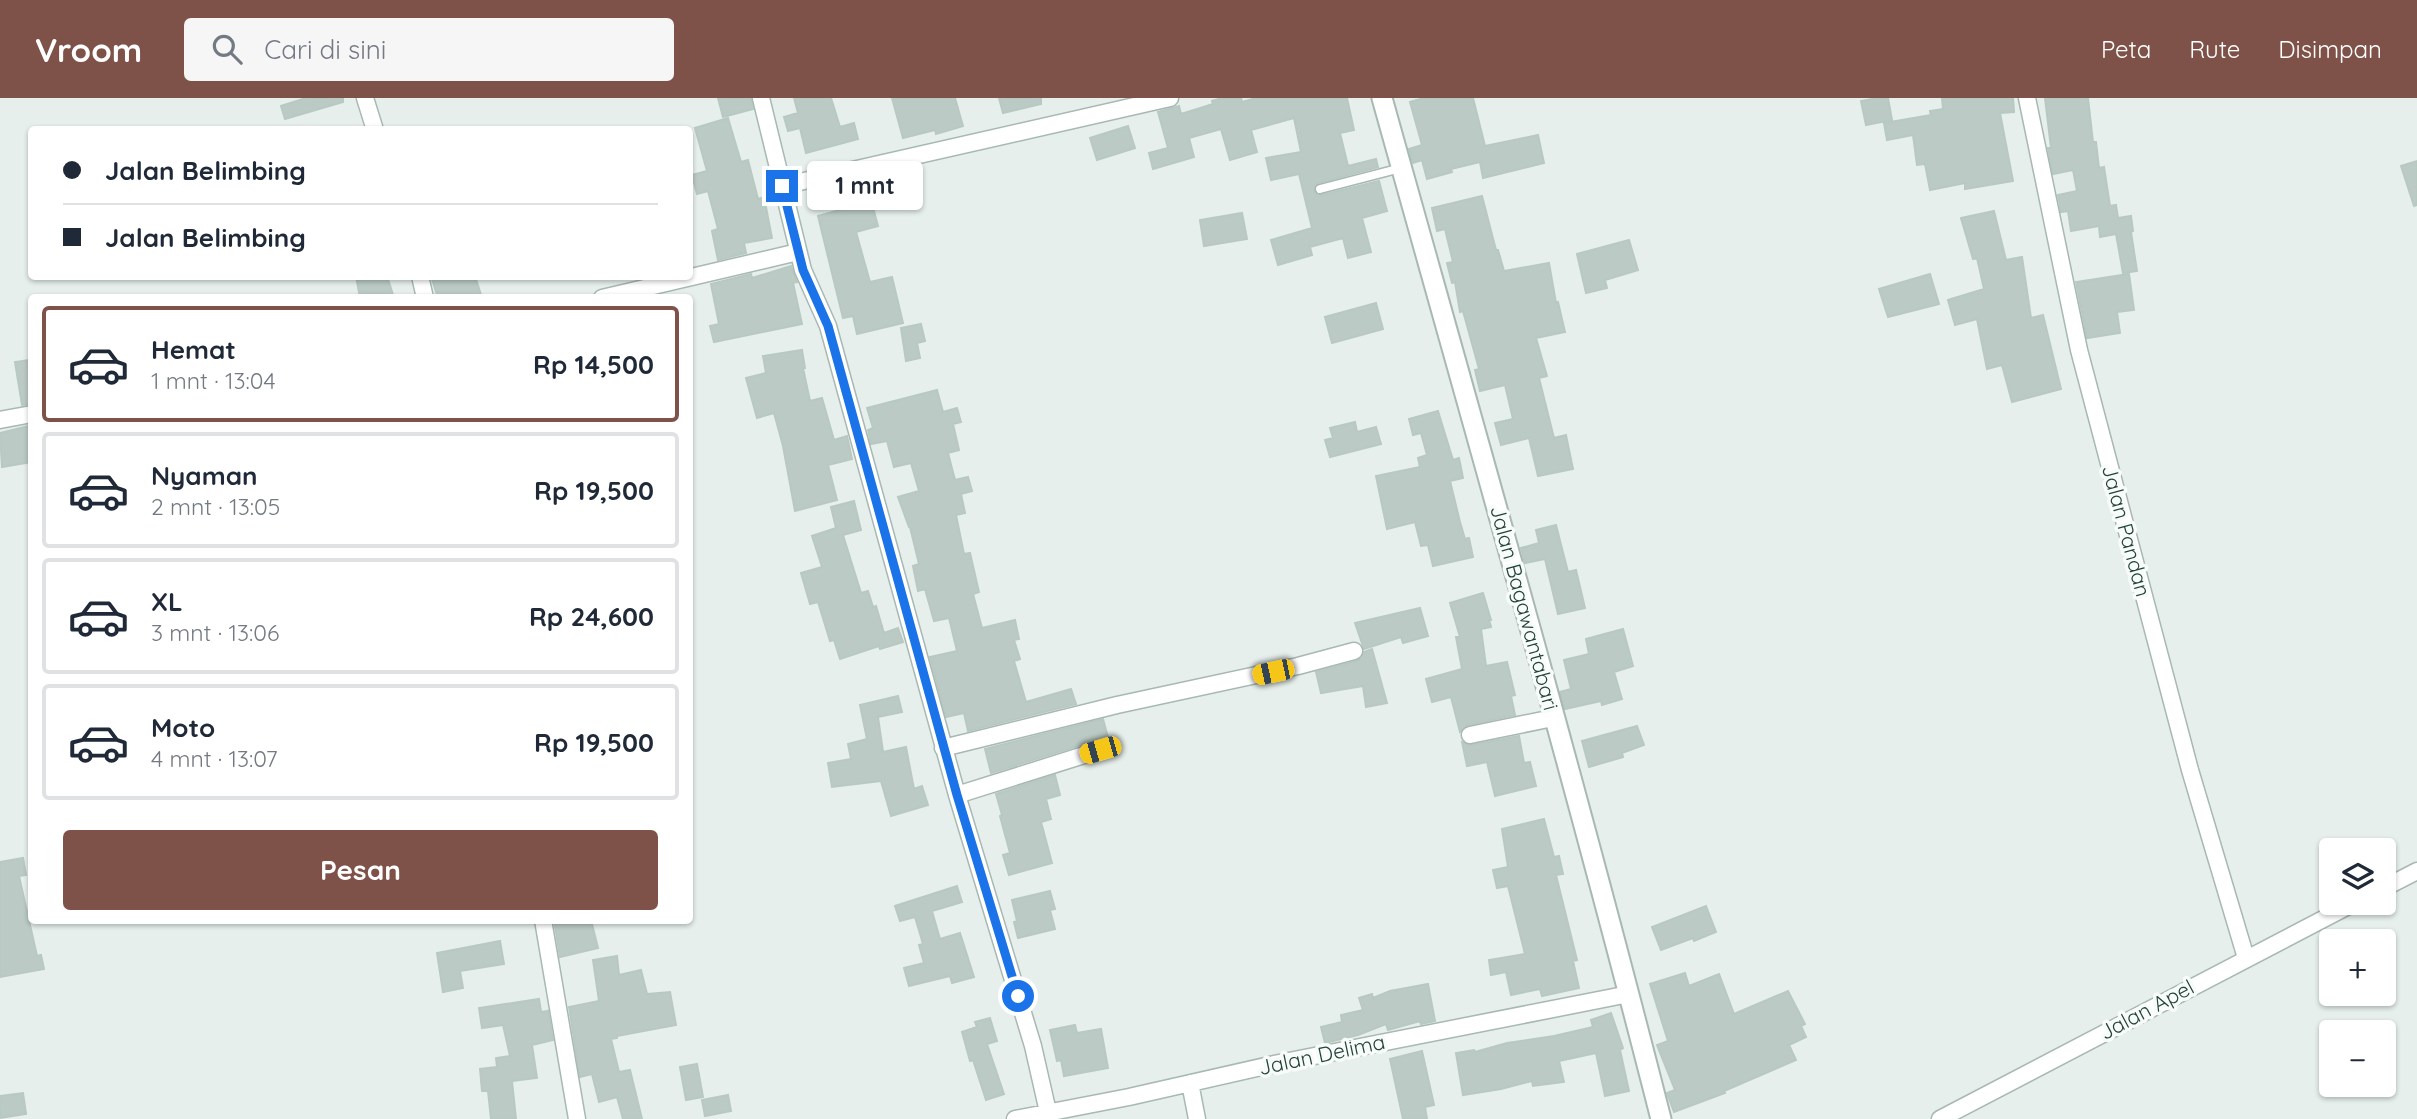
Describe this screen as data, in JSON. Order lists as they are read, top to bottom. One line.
{"streets":{"street":["Jalan Pandan","Jalan Bagawantabari","Jalan Apel","Jalan Delima"]},"crossings":[["Jalan Pandan","Jalan Apel"],["Jalan Bagawantabari","Jalan Delima"]],"page":{"header":"Vroom","search":"Cari di sini","nav":["Peta","Rute","Disimpan"],"banner":["Jalan Belimbing","Jalan Belimbing"],"bubble":"1 mnt","list":[{"name":"Hemat","note":"1 mnt · 13:04","value":"Rp 14,500"},{"name":"Nyaman","note":"2 mnt · 13:05","value":"Rp 19,500"},{"name":"XL","note":"3 mnt · 13:06","value":"Rp 24,600"},{"name":"Moto","note":"4 mnt · 13:07","value":"Rp 19,500"}],"buttons":"Pesan","map_buttons":["+","−"]}}
